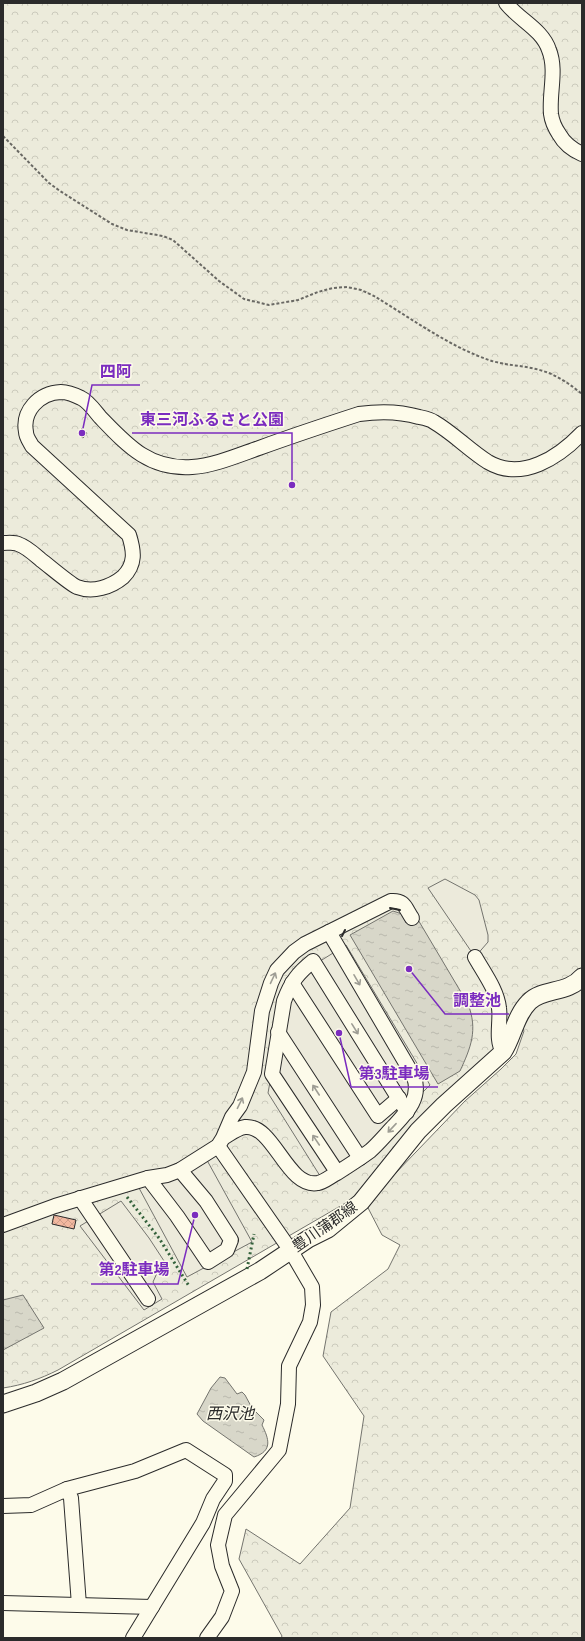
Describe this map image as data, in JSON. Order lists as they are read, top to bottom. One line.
{"streets":{"main road":["豊川蒲郡線"]},"water":["西沢池"],"places":["四阿","東三河ふるさと公園","調整池","第3駐車場","第2駐車場"]}
